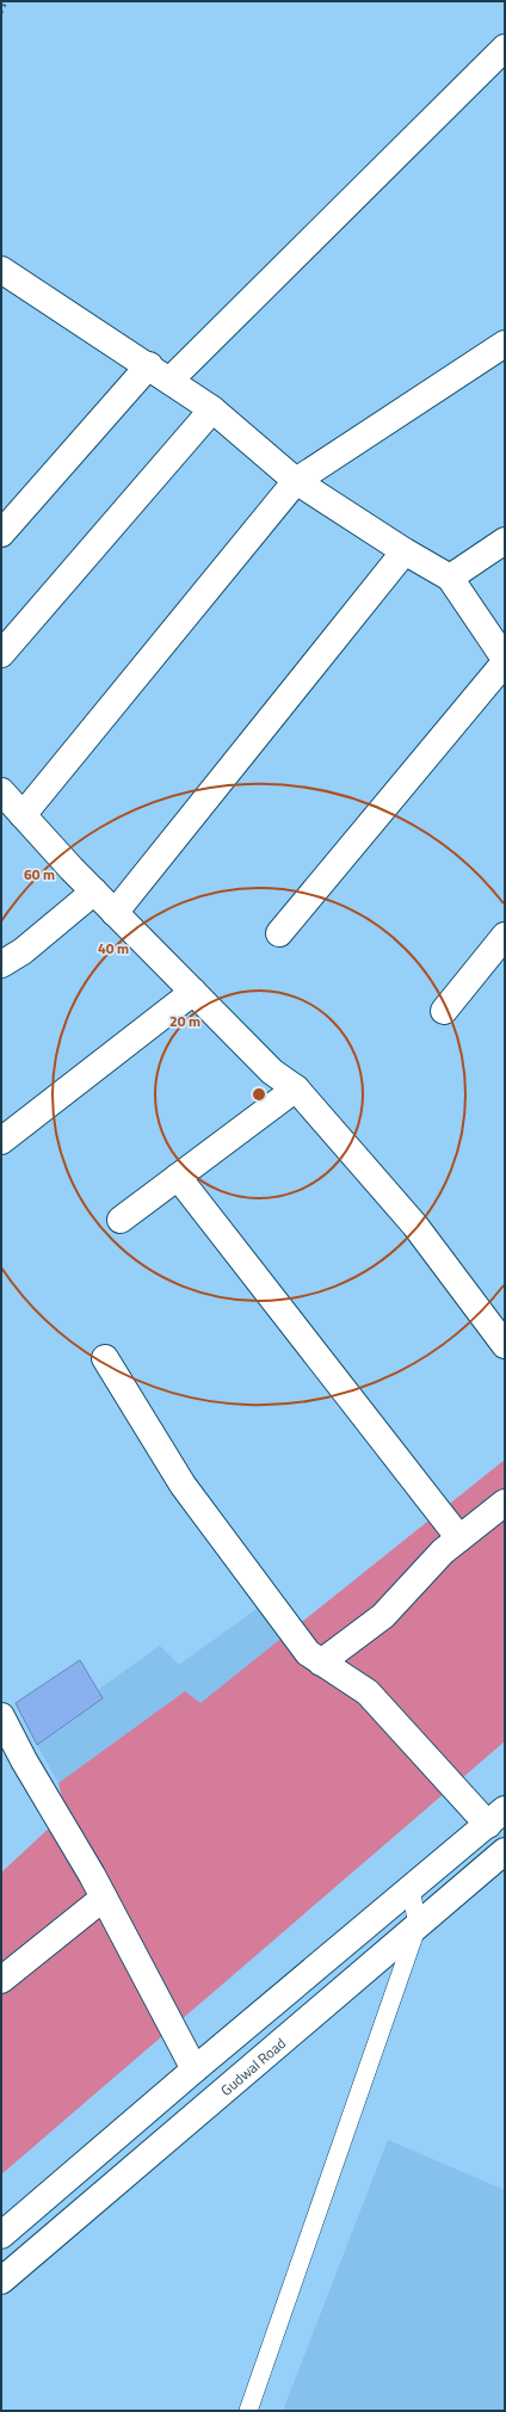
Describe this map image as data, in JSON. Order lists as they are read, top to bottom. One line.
{"streets":{"street":["Gudwal Road"]},"rings":["60 m","40 m","20 m"]}
